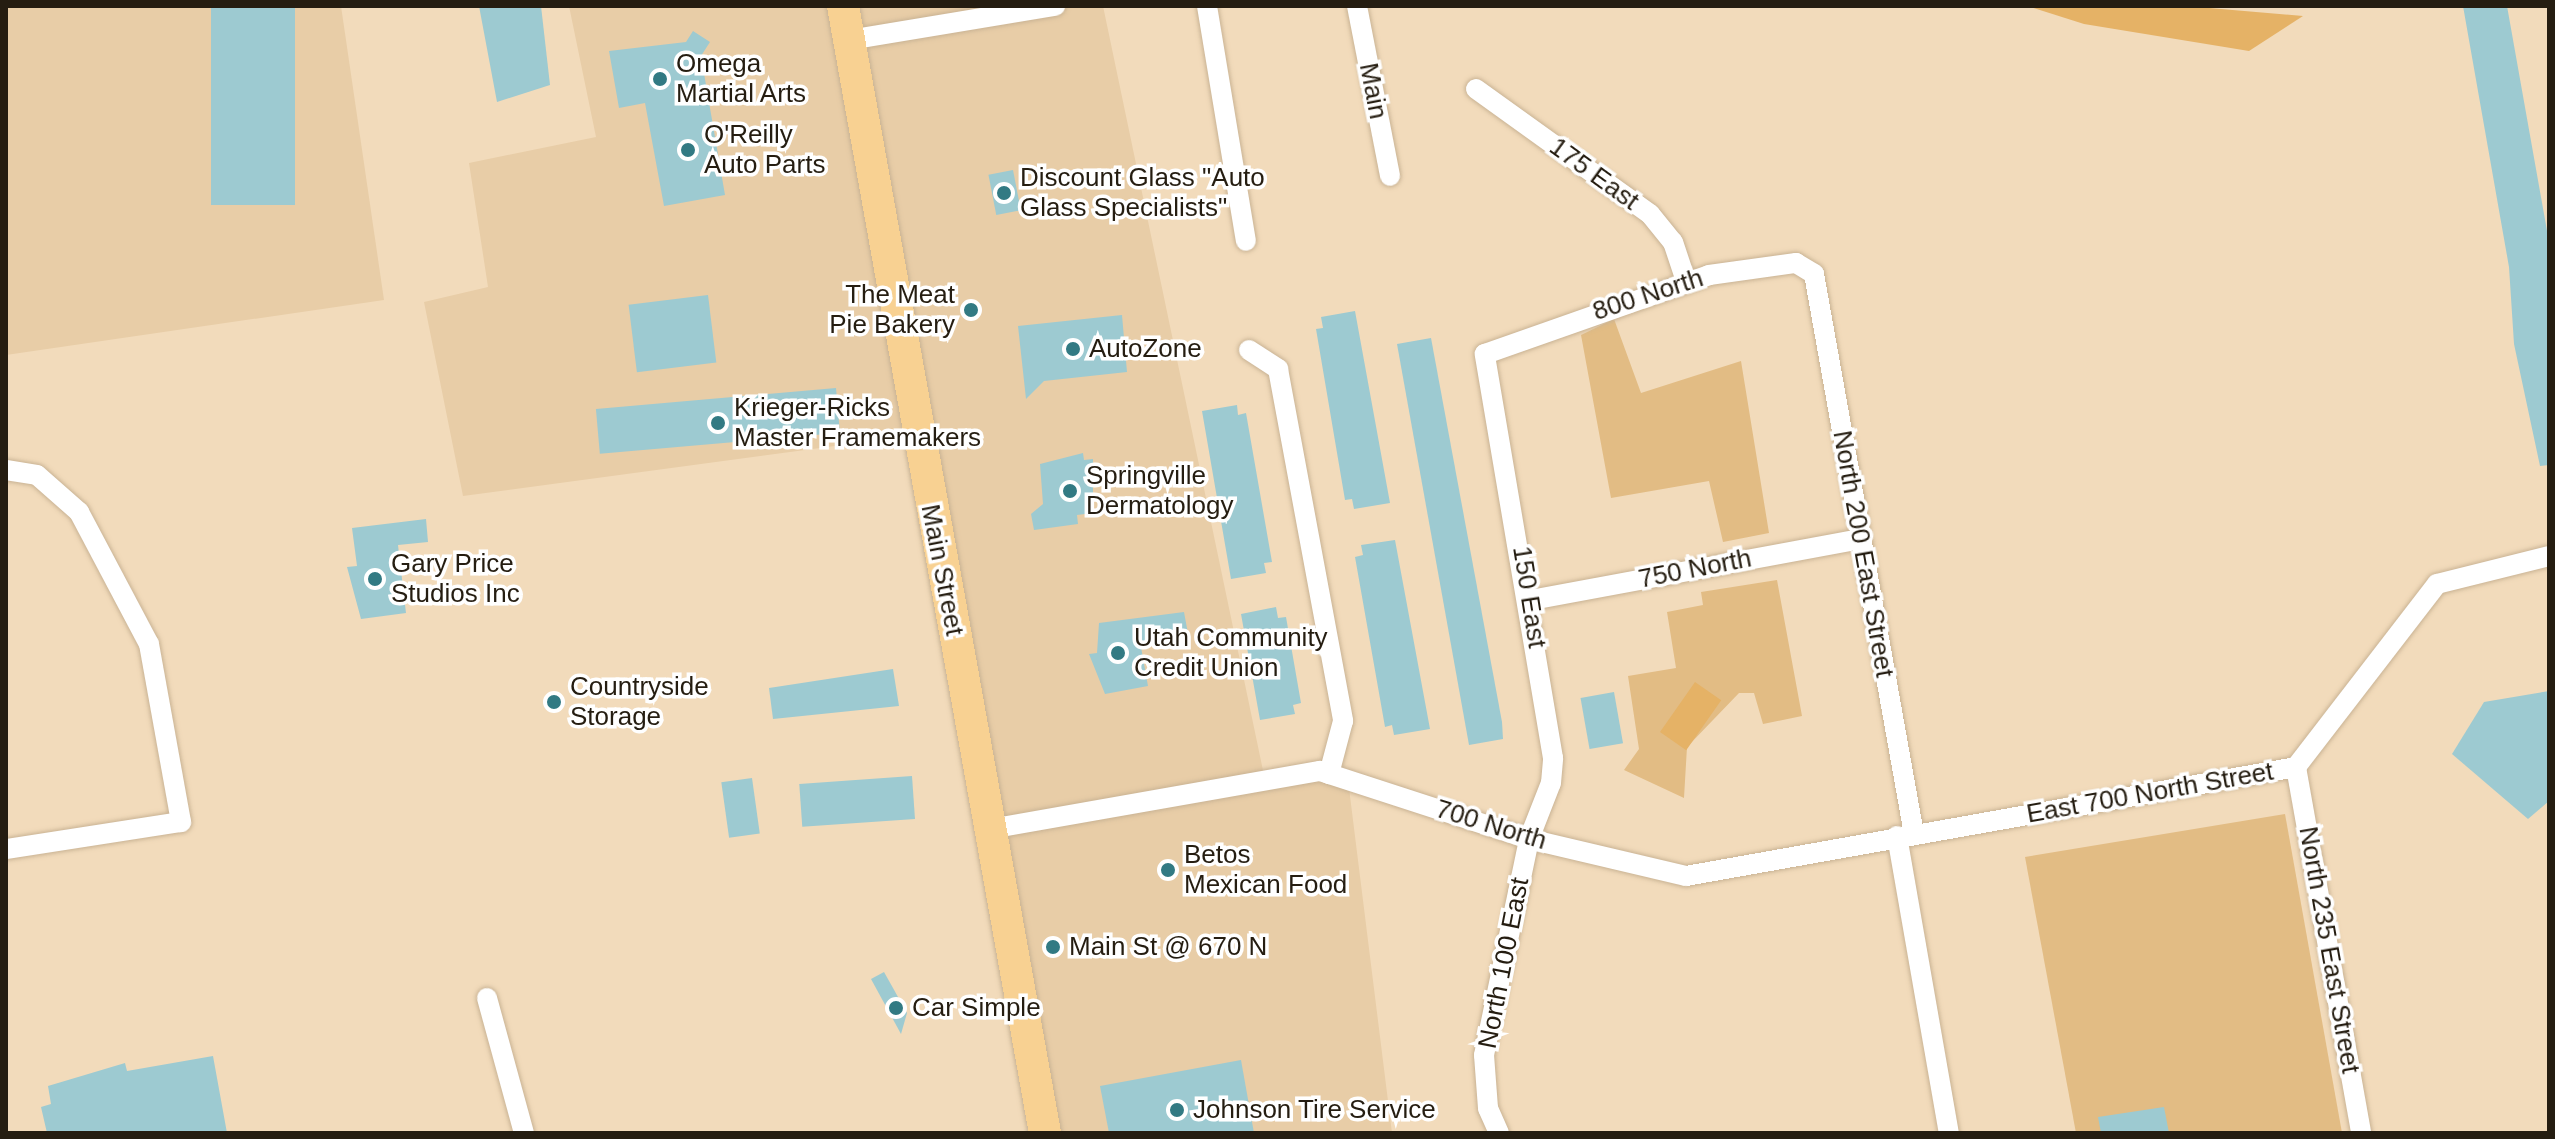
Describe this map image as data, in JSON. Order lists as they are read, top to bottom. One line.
{"streets":{"main road":["Main Street"],"street":["Main","175 East","800 North","North 200 East Street","750 North","150 East","East 700 North Street","700 North","North 235 East Street","North 100 East"]},"crossings":[["175 East","800 North"],["800 North","North 200 East Street"],["800 North","150 East"],["North 200 East Street","750 North"],["North 200 East Street","700 North"],["750 North","150 East"],["Main Street","700 North"],["150 East","700 North"],["150 East","North 100 East"],["East 700 North Street","700 North"],["East 700 North Street","North 235 East Street"],["700 North","North 100 East"]],"places":["Omega Martial Arts","O'Reilly Auto Parts","Discount Glass \"Auto Glass Specialists\"","The Meat Pie Bakery","AutoZone","Krieger-Ricks Master Framemakers","Springville Dermatology","Gary Price Studios Inc","Utah Community Credit Union","Countryside Storage","Betos Mexican Food","Main St @ 670 N","Car Simple","Johnson Tire Service"]}
